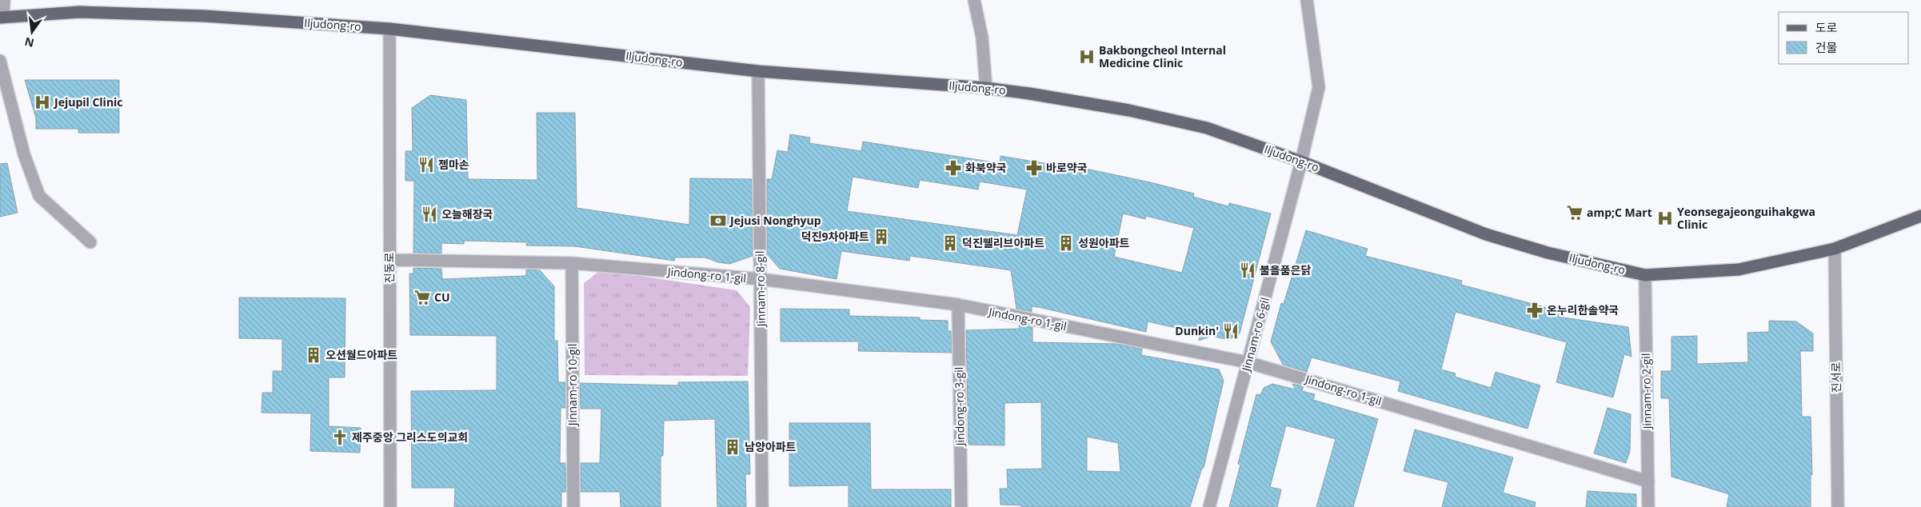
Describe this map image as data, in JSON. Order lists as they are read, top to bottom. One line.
{"streets":{"main road":["Iljudong-ro"],"street":["진동로","Jindong-ro 1-gil","Jinnam-ro 8-gil","Jinnam-ro 6-gil","진서로","Jinnam-ro 10-gil","Jinnam-ro 2-gil","Jindong-ro 3-gil"]},"crossings":[["Iljudong-ro","진동로"],["Iljudong-ro","Jinnam-ro 8-gil"],["Iljudong-ro","Jinnam-ro 6-gil"],["Iljudong-ro","진서로"],["Iljudong-ro","Jinnam-ro 2-gil"],["진동로","Jindong-ro 1-gil"],["Jindong-ro 1-gil","Jinnam-ro 8-gil"],["Jindong-ro 1-gil","Jinnam-ro 6-gil"],["Jindong-ro 1-gil","Jinnam-ro 10-gil"],["Jindong-ro 1-gil","Jinnam-ro 2-gil"],["Jindong-ro 1-gil","Jindong-ro 3-gil"]],"places":{"hospital":["Bakbongcheol Internal Medicine Clinic","Jejupil Clinic","Yeonsegajeonguihakgwa Clinic"],"restaurant":["젬마손","오늘해장국","불을품은닭","Dunkin'"],"pharmacy":["화북약국","바로약국","온누리한솔약국"],"supermarket":["amp;C Mart","CU"],"bank":["Jejusi Nonghyup"],"building":["덕진9차아파트","덕진웰리브아파트","성원아파트","오션월드아파트","남양아파트"],"church":["제주중앙 그리스도의교회"]},"legend":["도로","건물"],"north":"bottom"}
